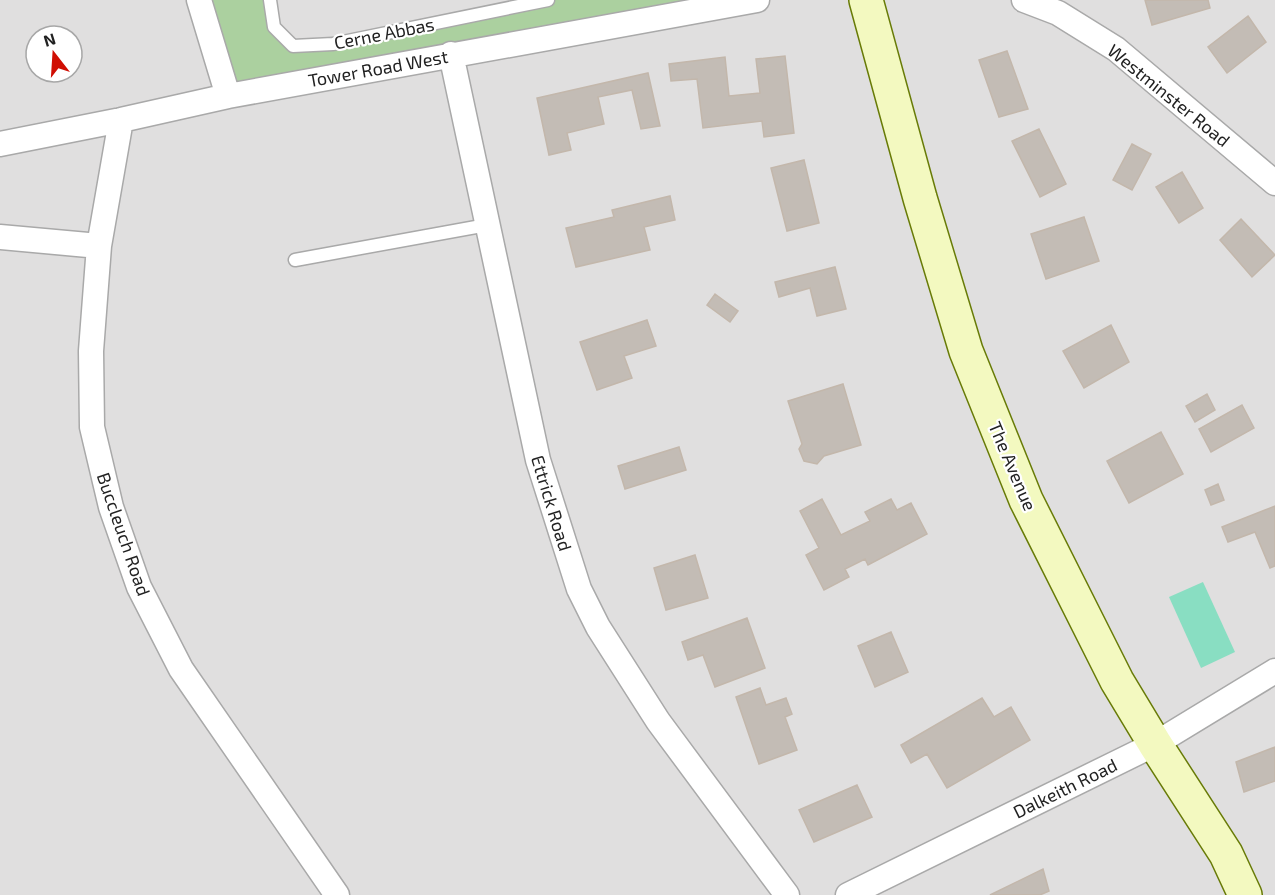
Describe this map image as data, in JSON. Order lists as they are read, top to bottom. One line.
{"streets":{"main road":["The Avenue"],"street":["Tower Road West","Westminster Road","Ettrick Road","Buccleuch Road","Dalkeith Road"],"lane":["Cerne Abbas"]},"crossings":[["Tower Road West","Ettrick Road"],["Tower Road West","Buccleuch Road"],["The Avenue","Dalkeith Road"]],"north":"top"}
